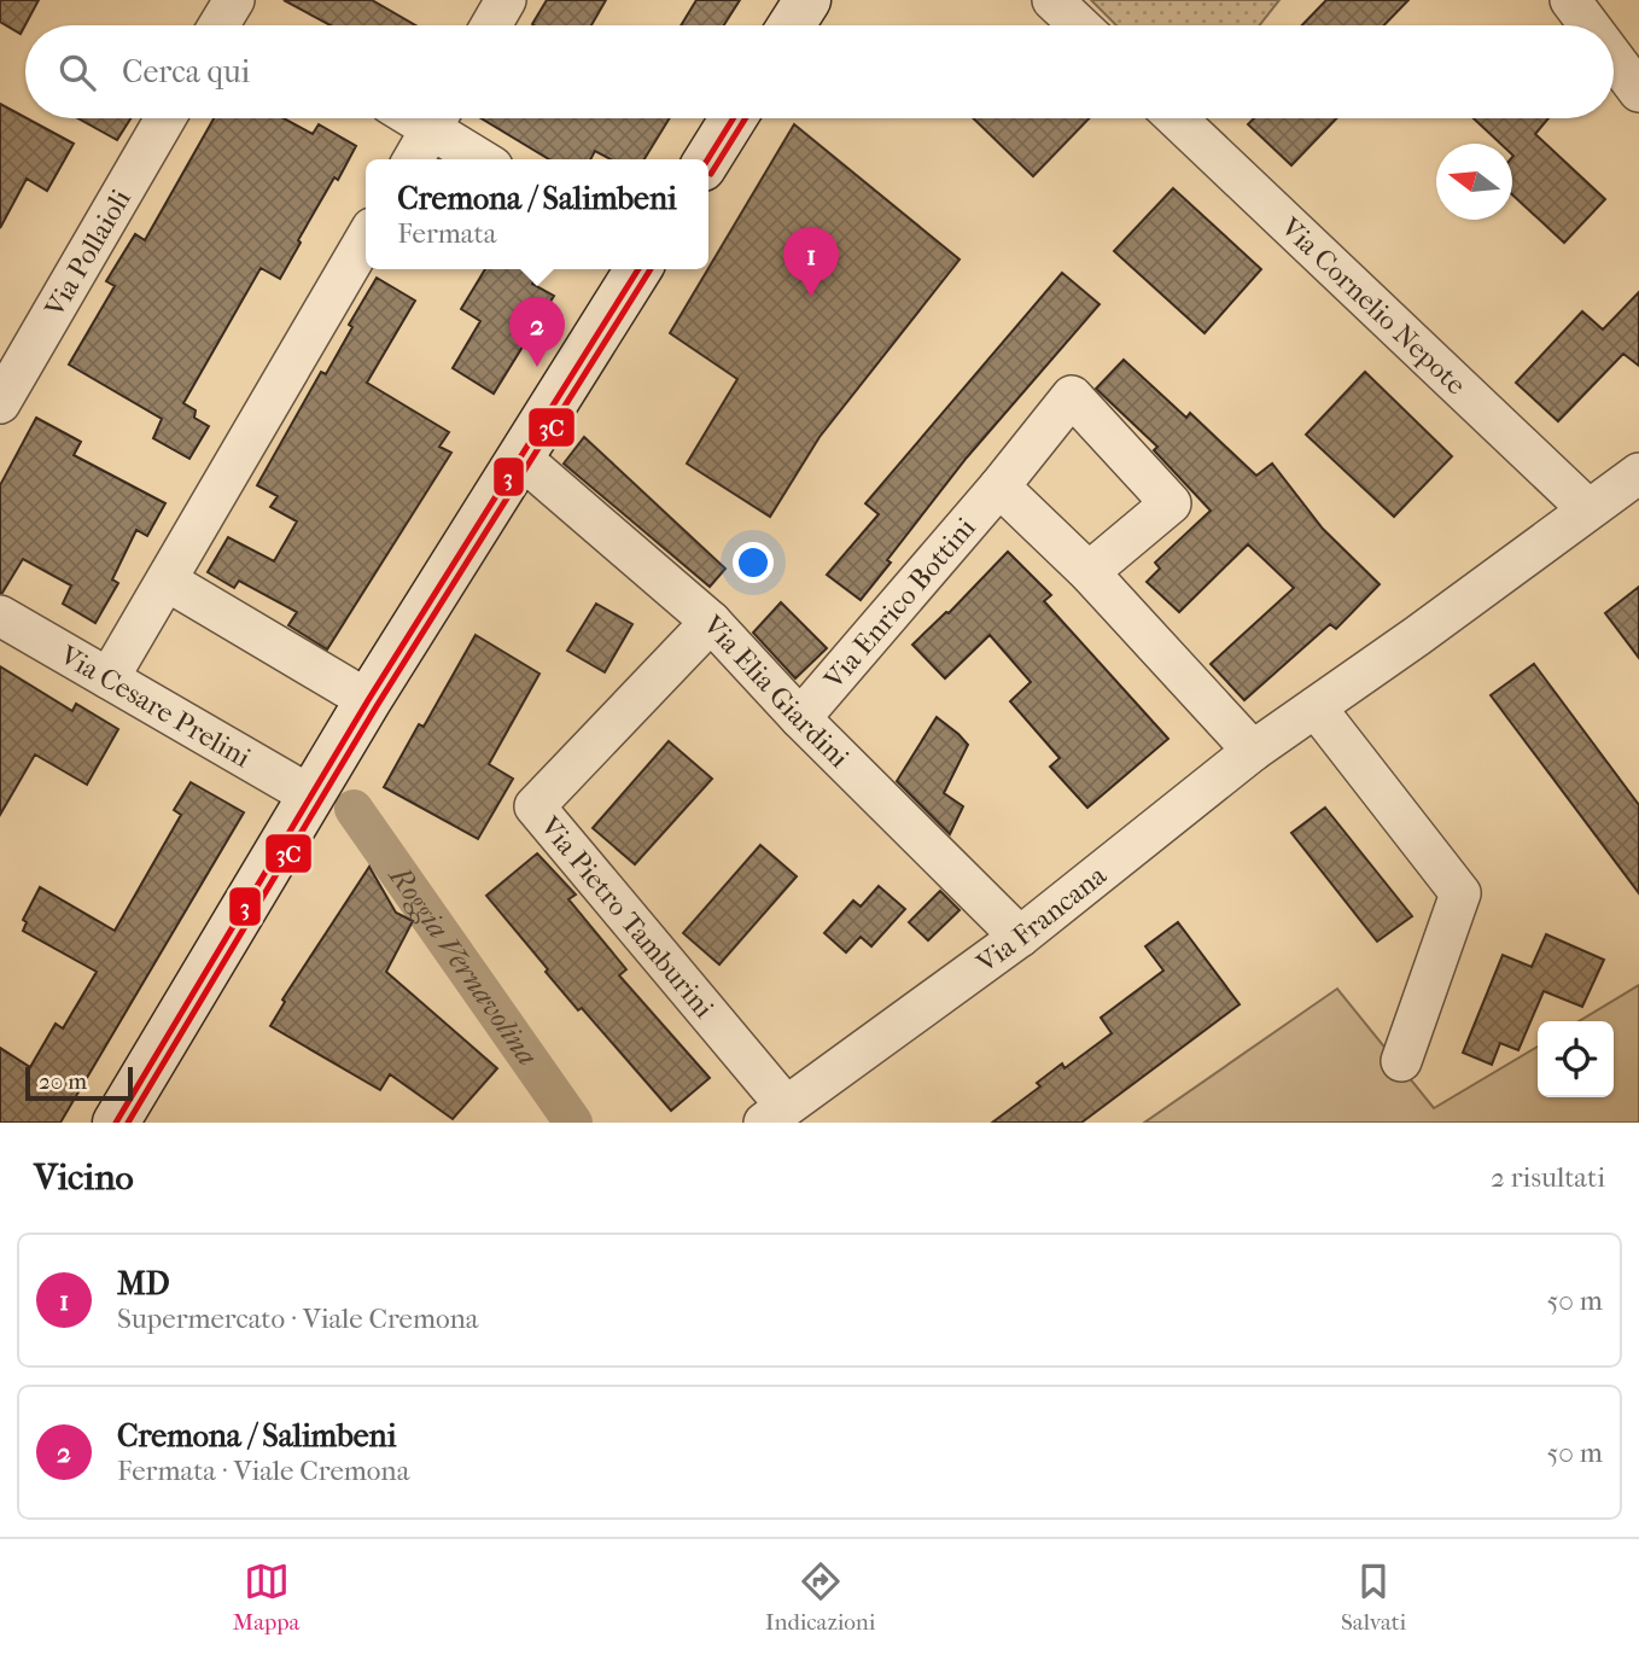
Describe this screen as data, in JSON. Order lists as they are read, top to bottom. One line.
{"streets":{"street":["Via Pollaioli","Via Cornelio Nepote","Via Enrico Bottini","Via Elia Giardini","Via Cesare Prelini","Via Pietro Tamburini","Via Francana"]},"crossings":[["Via Cornelio Nepote","Via Francana"],["Via Enrico Bottini","Via Elia Giardini"],["Via Elia Giardini","Via Pietro Tamburini"],["Via Elia Giardini","Via Francana"],["Via Pietro Tamburini","Via Francana"]],"water":["Roggia Vernavolina"],"lines":["transit line 3","transit line 3C"],"scale_bar":"20 m","north":"left","page":{"search":"Cerca qui","popup":["Cremona / Salimbeni","Fermata"],"pins":["1","2"],"scale":"20 m","heading":["Vicino","2 risultati"],"list":[{"mark":"1","name":"MD","note":"Supermercato · Viale Cremona","value":"50 m"},{"mark":"2","name":"Cremona / Salimbeni","note":"Fermata · Viale Cremona","value":"50 m"}],"nav":["Mappa","Indicazioni","Salvati"]}}
